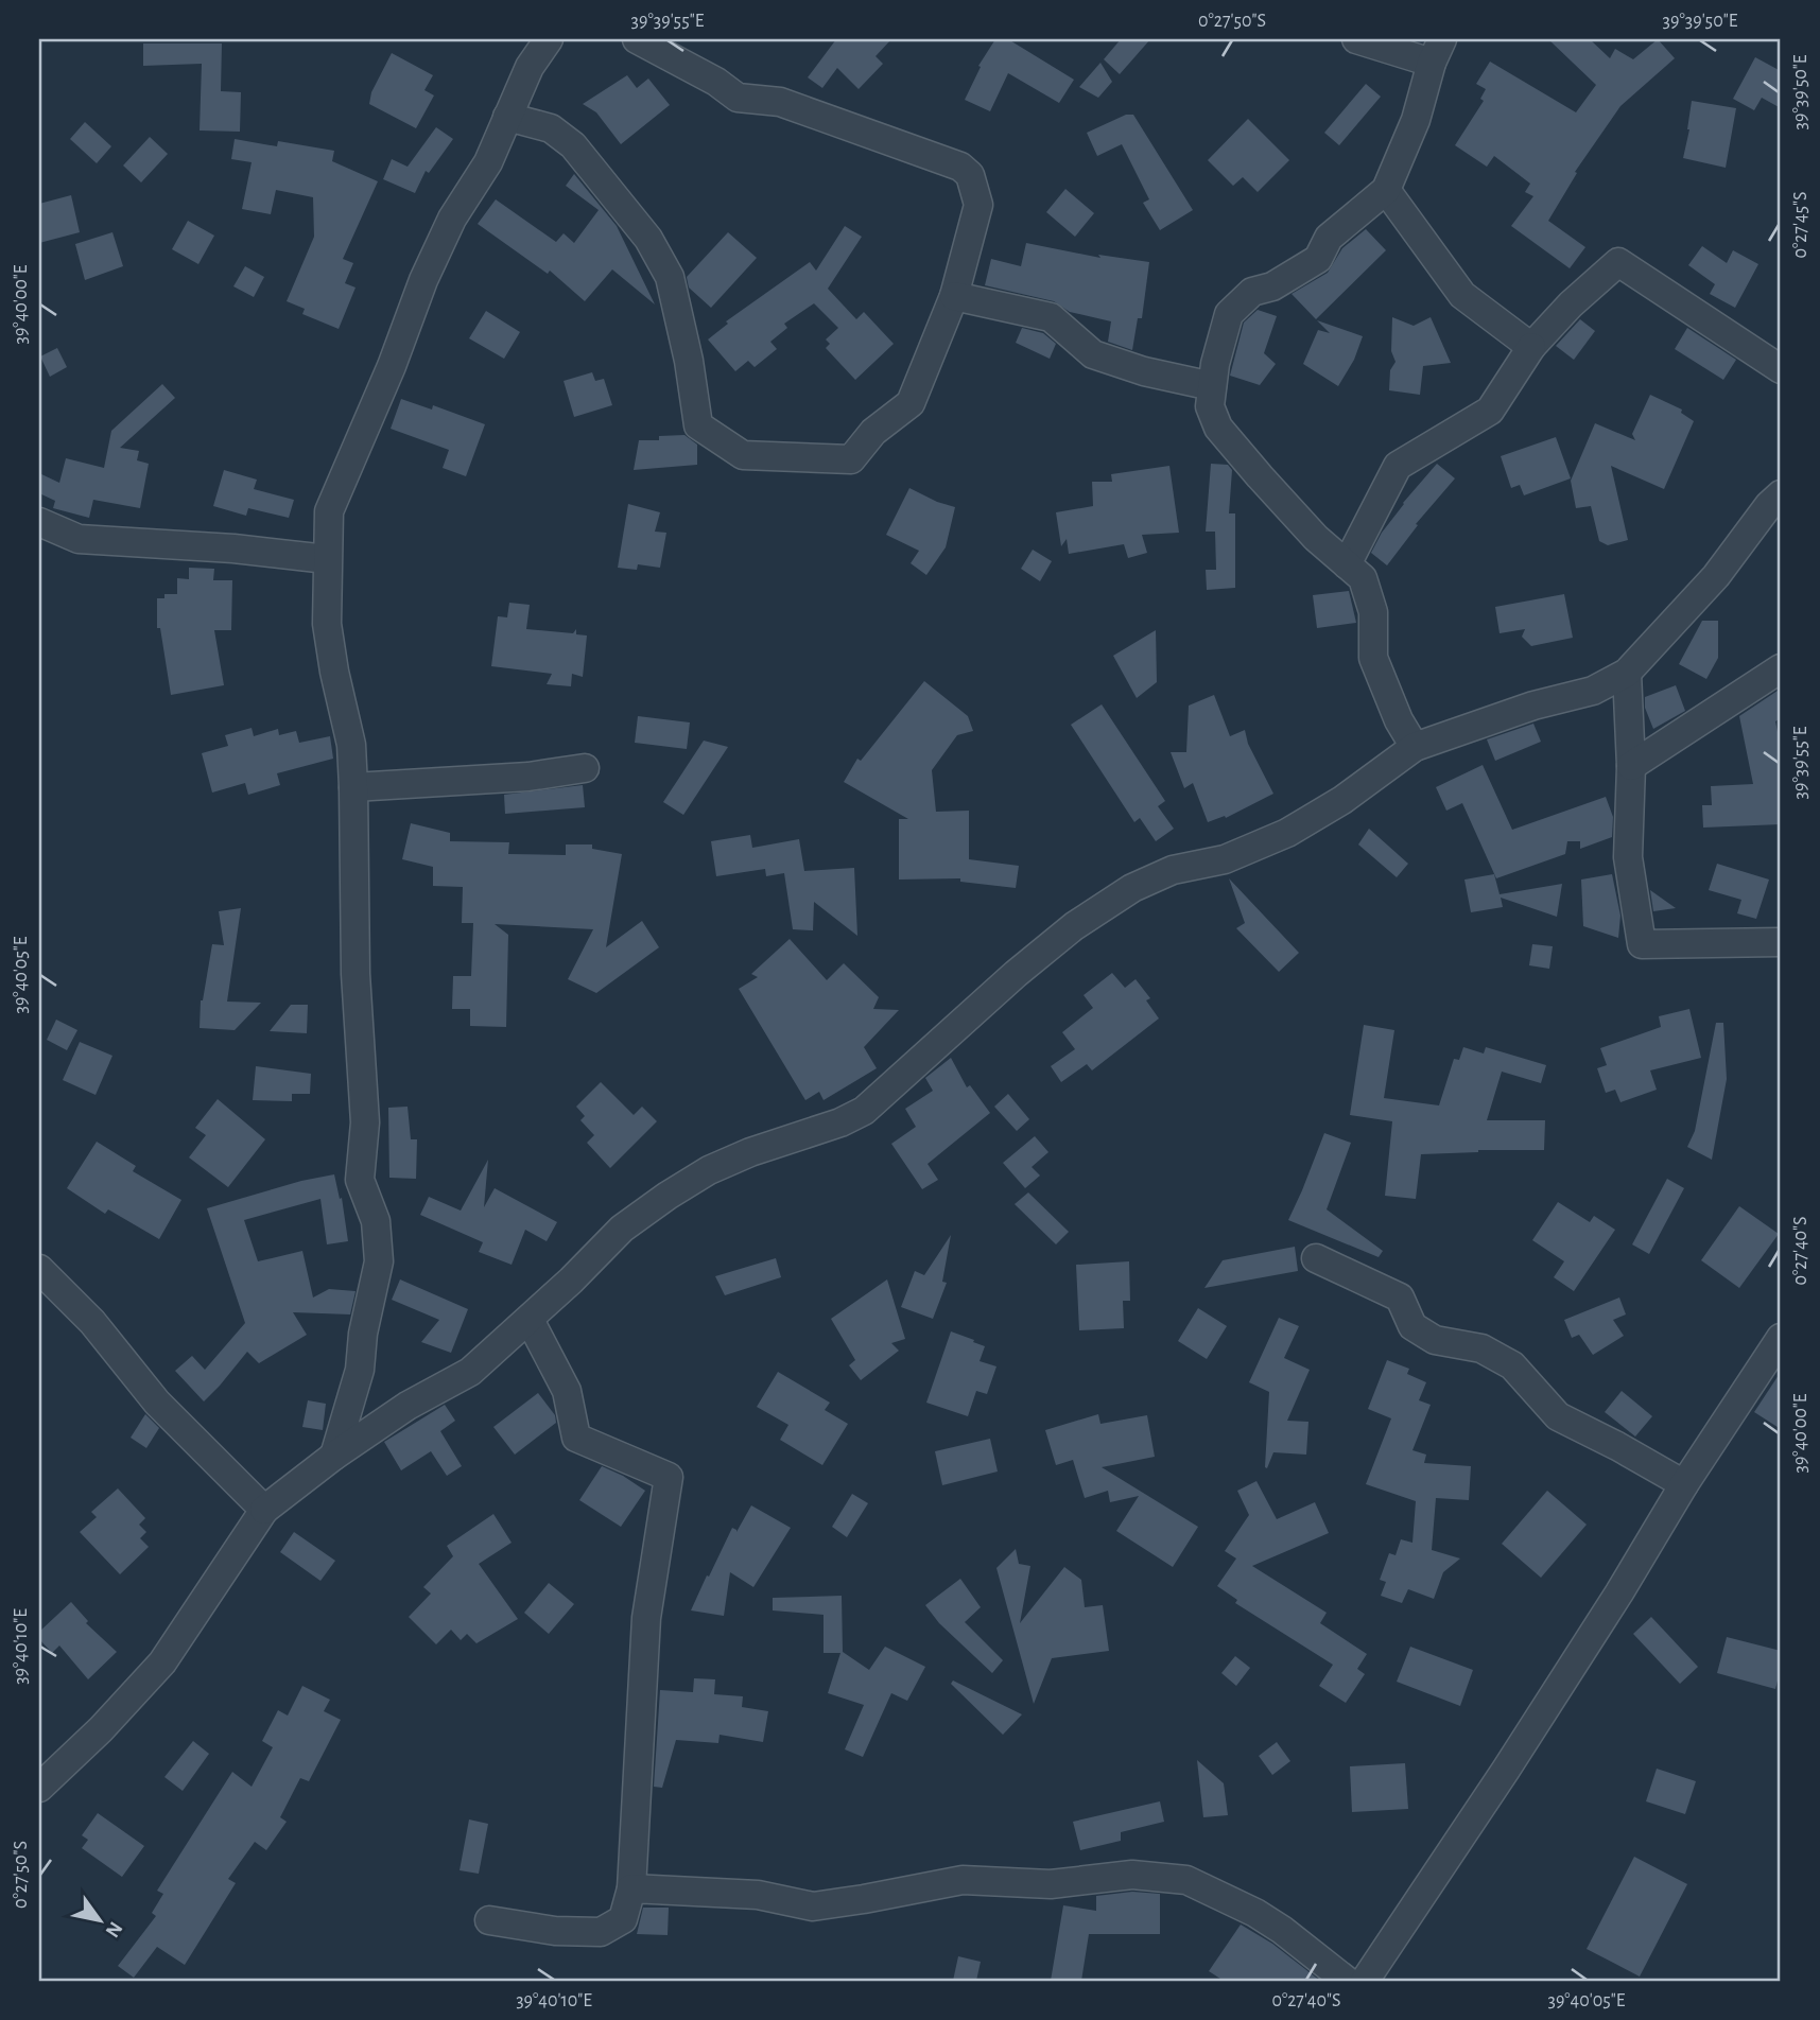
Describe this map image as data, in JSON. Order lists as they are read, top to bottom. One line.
{"north":"bottom right","coordinates":["39°39'55\"E","0°27'50\"S","39°39'50\"E","0°27'45\"S","39°40'00\"E","39°40'05\"E","0°27'40\"S","39°40'10\"E"]}
